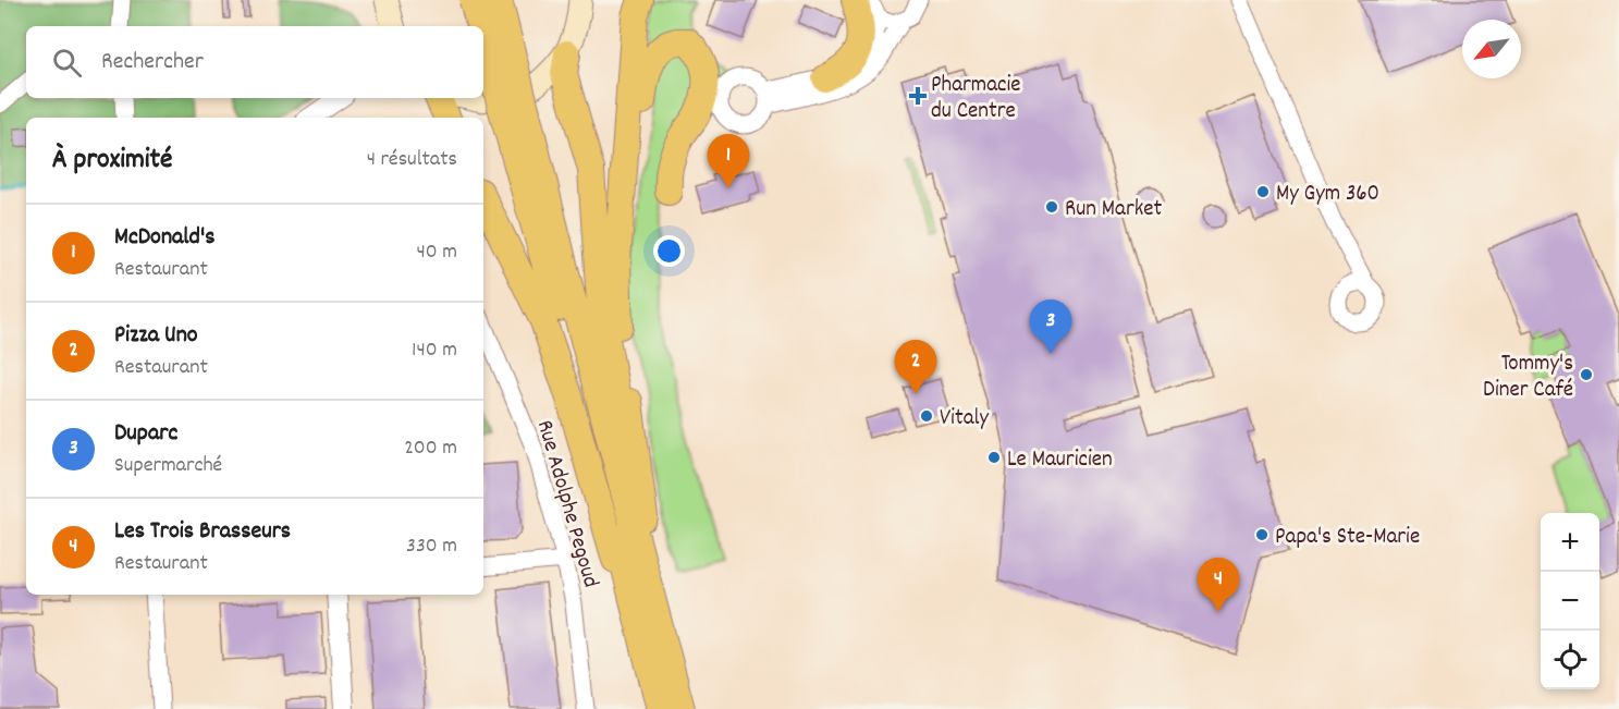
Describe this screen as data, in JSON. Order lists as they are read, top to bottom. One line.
{"streets":{"street":["Rue Adolphe Pegoud"]},"places":{"health":["Pharmacie du Centre"],"other":["My Gym 360","Run Market","Tommy's Diner Café","Vitaly","Le Mauricien","Papa's Ste-Marie"]},"north":"bottom left","page":{"search":"Rechercher","heading":["À proximité","4 résultats"],"pins":["1","3","2","4"],"list":[{"mark":"1","name":"McDonald's","note":"Restaurant","value":"40 m"},{"mark":"2","name":"Pizza Uno","note":"Restaurant","value":"140 m"},{"mark":"3","name":"Duparc","note":"Supermarché","value":"200 m"},{"mark":"4","name":"Les Trois Brasseurs","note":"Restaurant","value":"330 m"}],"map_buttons":["+","−"]}}
